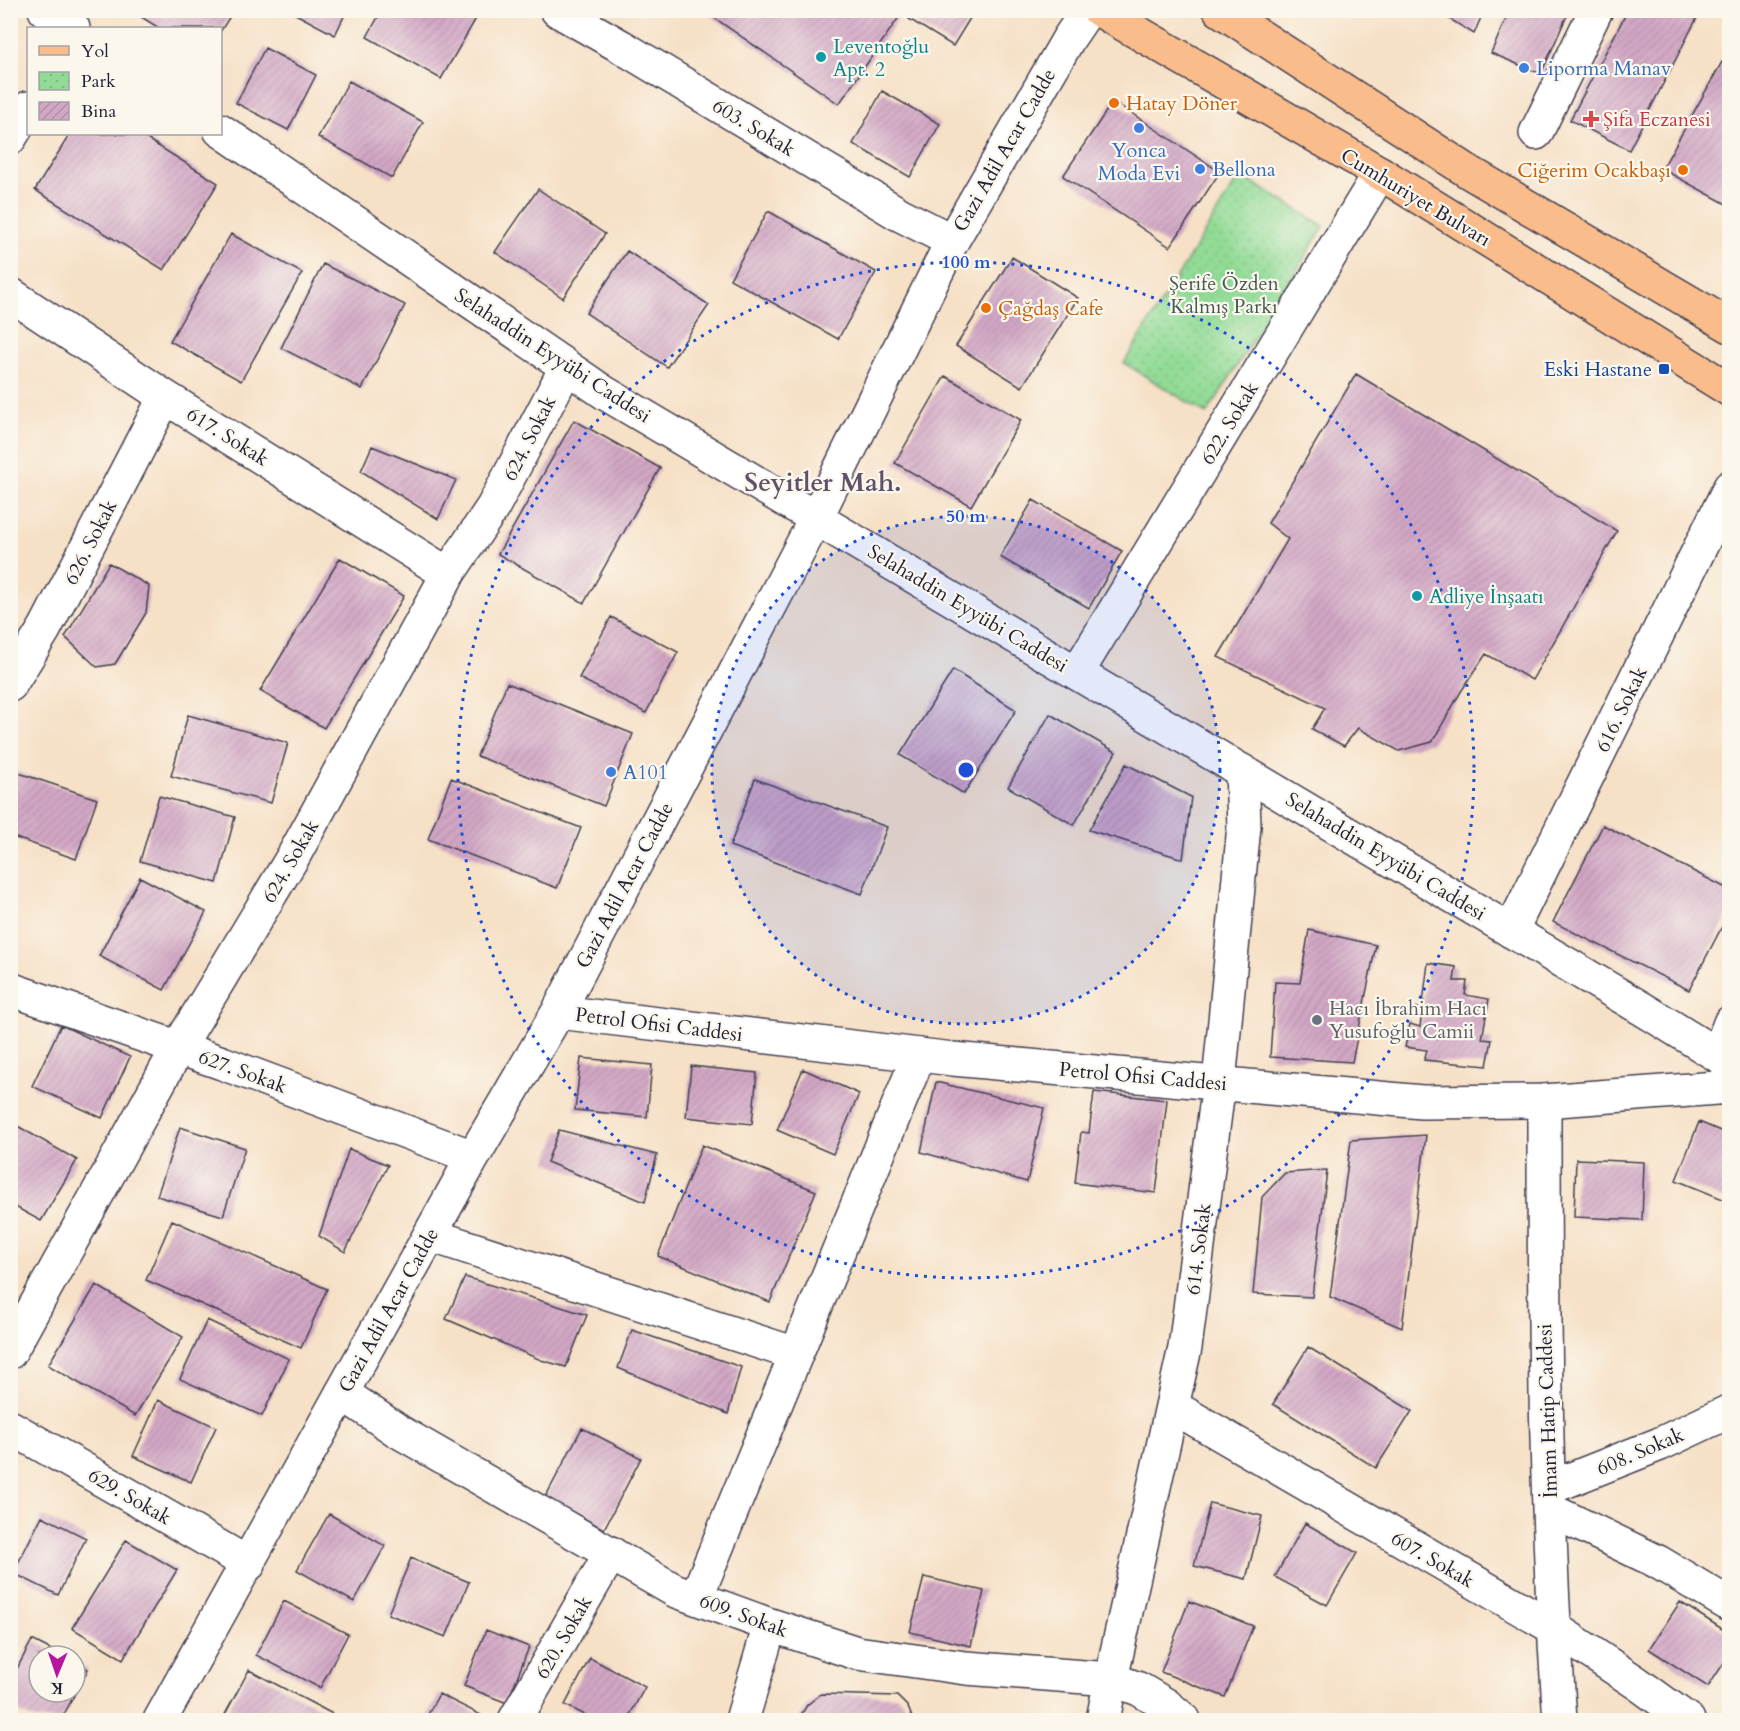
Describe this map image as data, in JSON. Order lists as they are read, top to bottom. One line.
{"streets":{"main road":["Cumhuriyet Bulvarı"],"street":["603. Sokak","Gazi Adil Acar Cadde","Selahaddin Eyyübi Caddesi","622. Sokak","617. Sokak","624. Sokak","626. Sokak","616. Sokak","Petrol Ofisi Caddesi","627. Sokak","614. Sokak","İmam Hatip Caddesi","608. Sokak","629. Sokak","607. Sokak","609. Sokak","620. Sokak"]},"crossings":[["603. Sokak","Gazi Adil Acar Cadde"],["Gazi Adil Acar Cadde","Selahaddin Eyyübi Caddesi"],["Gazi Adil Acar Cadde","Petrol Ofisi Caddesi"],["Gazi Adil Acar Cadde","627. Sokak"],["Gazi Adil Acar Cadde","629. Sokak"],["Gazi Adil Acar Cadde","609. Sokak"],["Cumhuriyet Bulvarı","622. Sokak"],["Selahaddin Eyyübi Caddesi","622. Sokak"],["Selahaddin Eyyübi Caddesi","624. Sokak"],["Selahaddin Eyyübi Caddesi","616. Sokak"],["Selahaddin Eyyübi Caddesi","614. Sokak"],["617. Sokak","624. Sokak"],["617. Sokak","626. Sokak"],["624. Sokak","627. Sokak"],["Petrol Ofisi Caddesi","614. Sokak"],["Petrol Ofisi Caddesi","İmam Hatip Caddesi"],["614. Sokak","607. Sokak"],["614. Sokak","609. Sokak"],["İmam Hatip Caddesi","608. Sokak"],["İmam Hatip Caddesi","607. Sokak"],["609. Sokak","620. Sokak"]],"districts":["Seyitler Mah."],"parks":["Şerife Özden Kalmış Parkı"],"places":{"other":["Leventoğlu Apt. 2","Liporma Manav","Hatay Döner","Yonca Moda Evi","Bellona","Ciğerim Ocakbaşı","Çağdaş Cafe","Adliye İnşaatı","A101","Hacı İbrahim Hacı Yusufoğlu Camii"],"health":["Şifa Eczanesi"],"transit":["Eski Hastane"]},"legend":["Yol","Park","Bina"],"north":"bottom","rings":["100 m","50 m"]}
